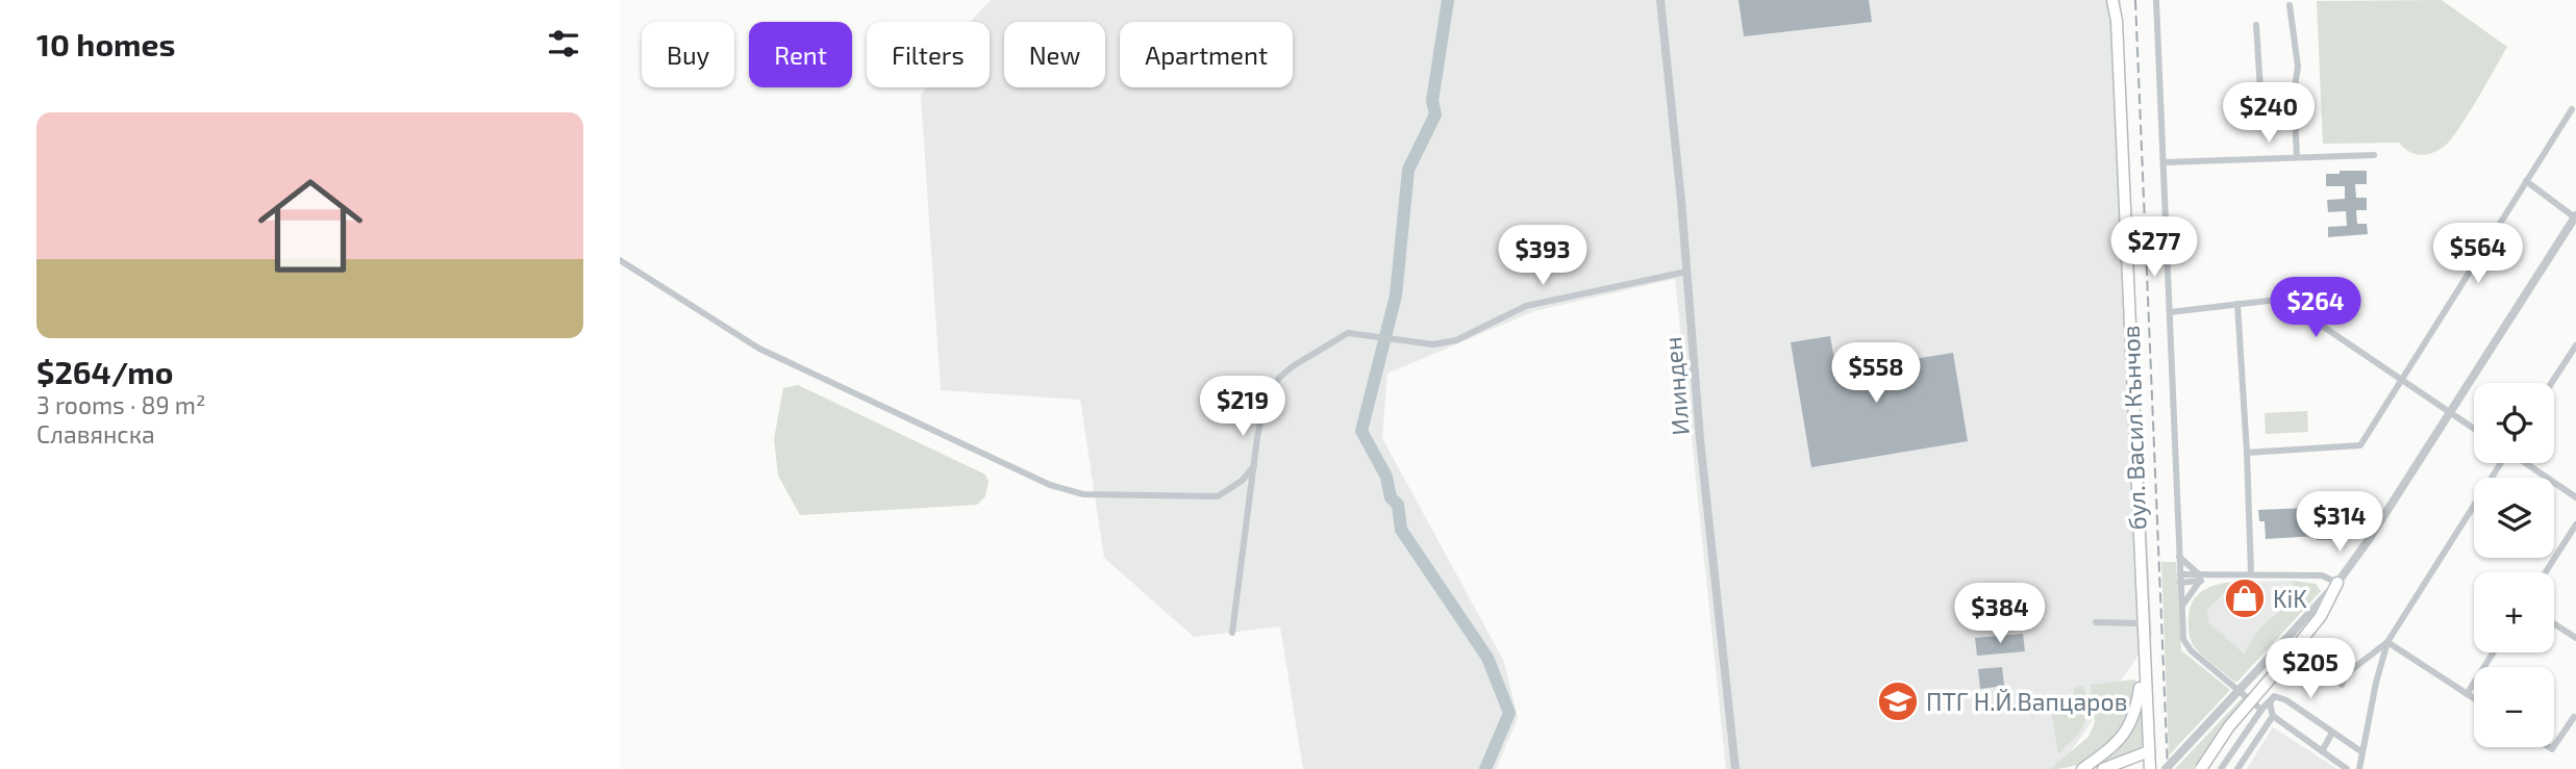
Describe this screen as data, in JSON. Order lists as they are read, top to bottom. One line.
{"streets":{"main road":["бул. Васил Кънчов"],"street":["Илинден"]},"places":{"shop":["KiK"],"school or university":["ПТГ Н.Й.Вапцаров"]},"page":{"heading":"10 homes","chip":["Buy","Rent","Filters","New","Apartment"],"price":["$240","$277","$564","$393","$264","$558","$219","$314","$384","$205"],"list":[{"name":"$264/mo","note":"3 rooms · 89 m² · Славянска"}],"map_buttons":["+","−"]}}
